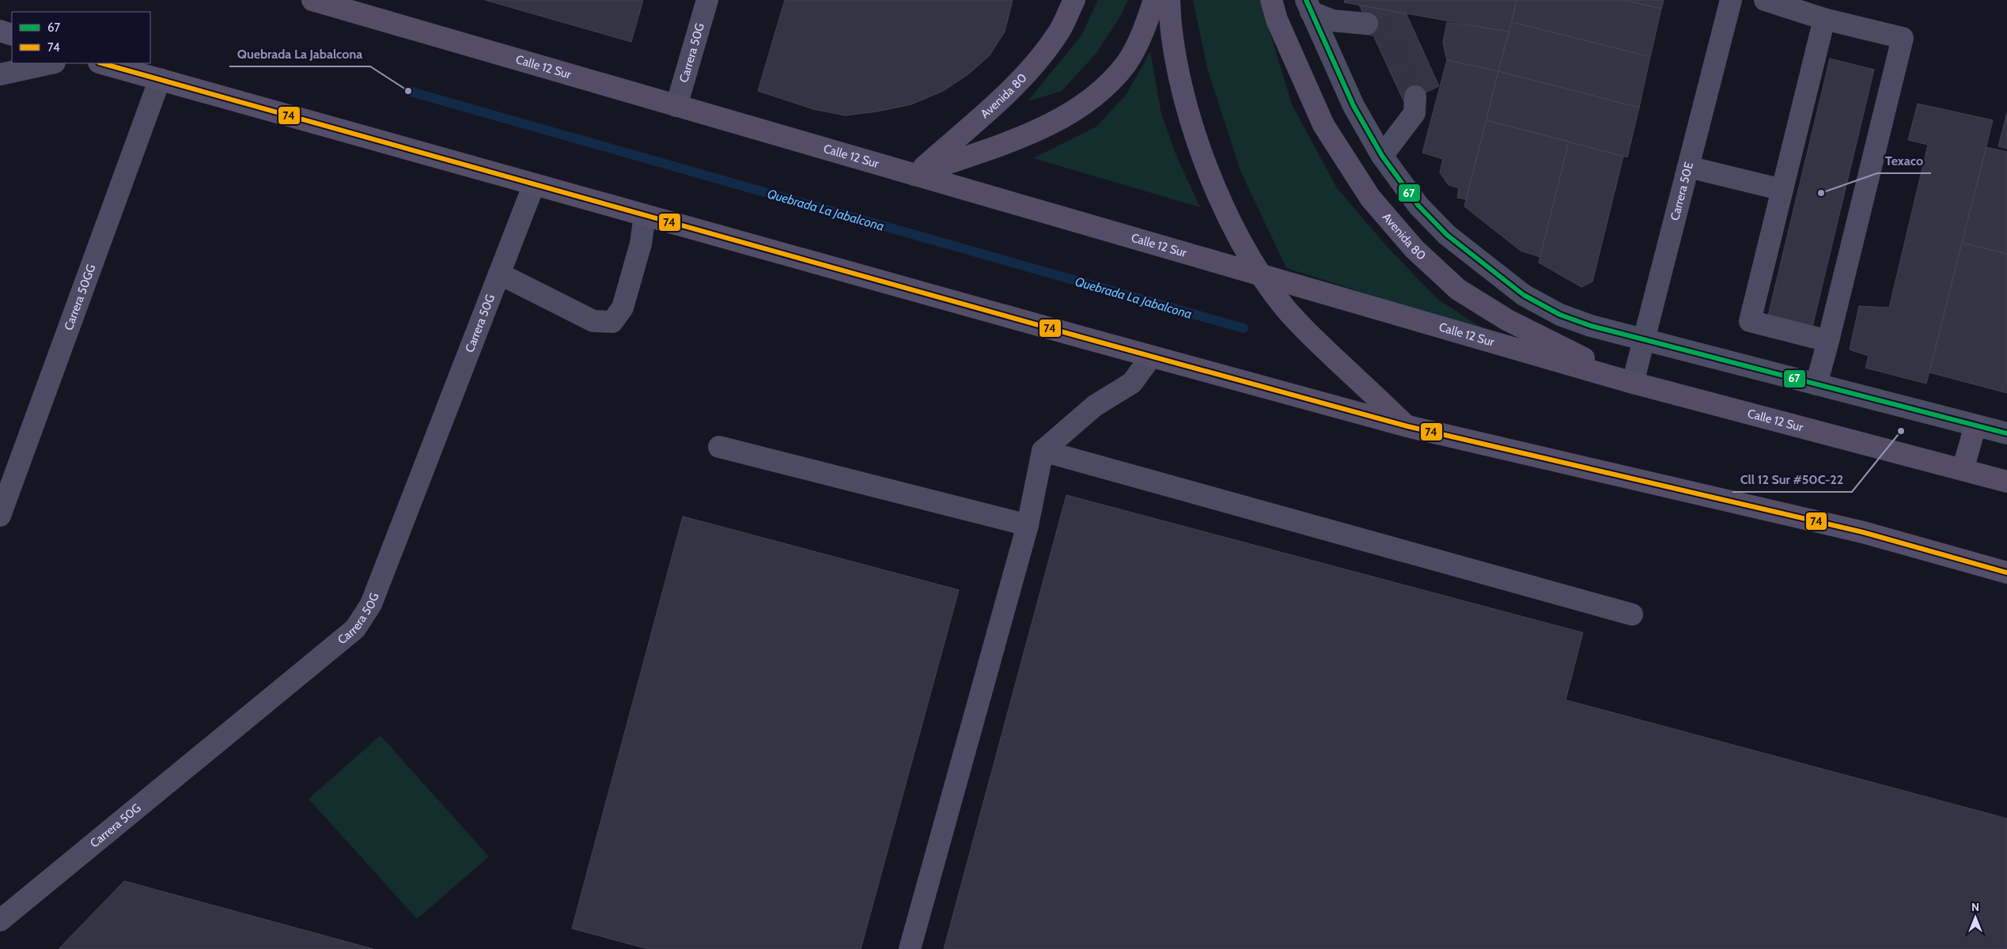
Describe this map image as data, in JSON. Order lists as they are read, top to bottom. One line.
{"streets":{"main road":["Calle 12 Sur","Avenida 80"],"street":["Carrera 50G","Carrera 50E","Carrera 50GG"]},"crossings":[["Carrera 50G","Calle 12 Sur"],["Calle 12 Sur","Avenida 80"],["Calle 12 Sur","Carrera 50E"],["Avenida 80","Carrera 50E"]],"water":["Quebrada La Jabalcona"],"places":["Quebrada La Jabalcona","Texaco","Cll 12 Sur #50C-22"],"lines":["transit line 67","transit line 74"],"legend":["67","74"],"north":"top"}
